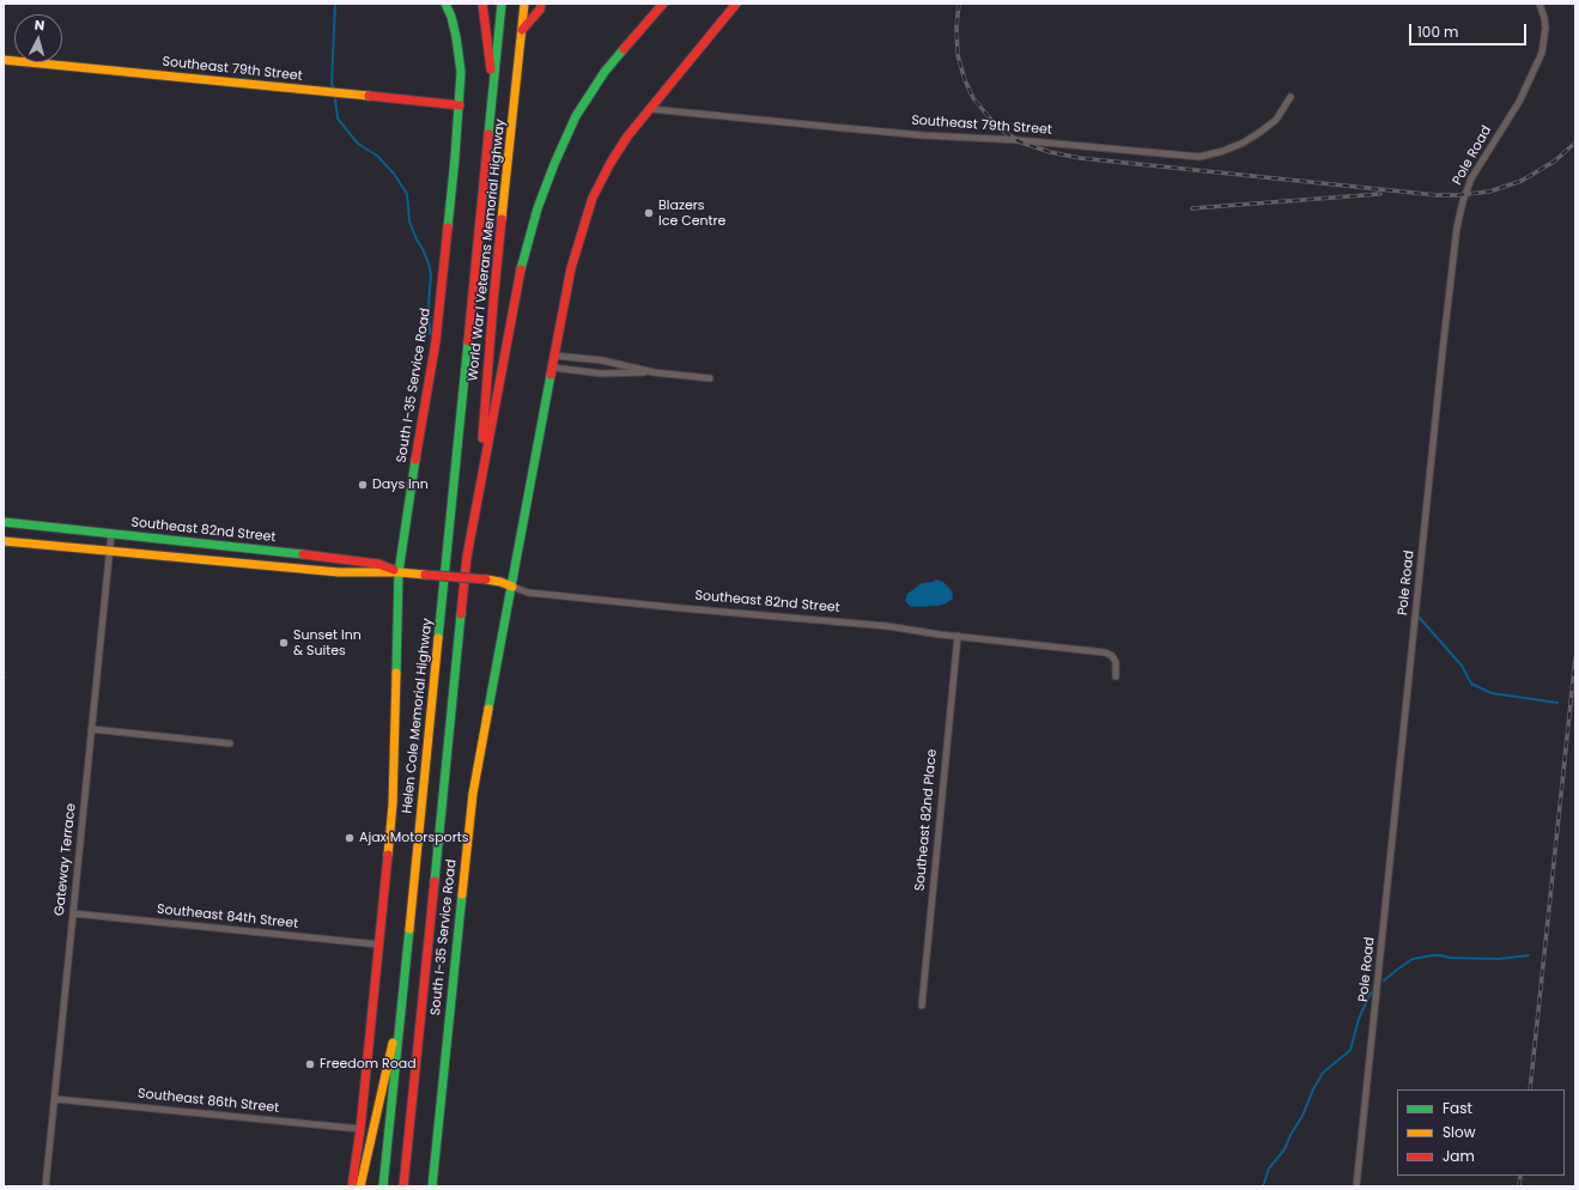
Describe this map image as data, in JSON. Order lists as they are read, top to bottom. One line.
{"streets":{"main road":["Southeast 79th Street","World War I Veterans Memorial Highway","South I-35 Service Road","Southeast 82nd Street","Helen Cole Memorial Highway"],"street":["Pole Road","Southeast 82nd Place","Gateway Terrace","Southeast 84th Street","Southeast 86th Street"]},"crossings":[["Southeast 79th Street","South I-35 Service Road"],["World War I Veterans Memorial Highway","Helen Cole Memorial Highway"],["South I-35 Service Road","Southeast 82nd Street"],["South I-35 Service Road","Southeast 84th Street"],["South I-35 Service Road","Southeast 86th Street"],["Southeast 82nd Street","Southeast 82nd Place"],["Southeast 82nd Street","Gateway Terrace"],["Gateway Terrace","Southeast 84th Street"],["Gateway Terrace","Southeast 86th Street"]],"places":["Blazers Ice Centre","Days Inn","Sunset Inn & Suites","Ajax Motorsports","Freedom Road"],"legend":["Fast","Slow","Jam"],"scale_bar":"100 m","north":"top"}
